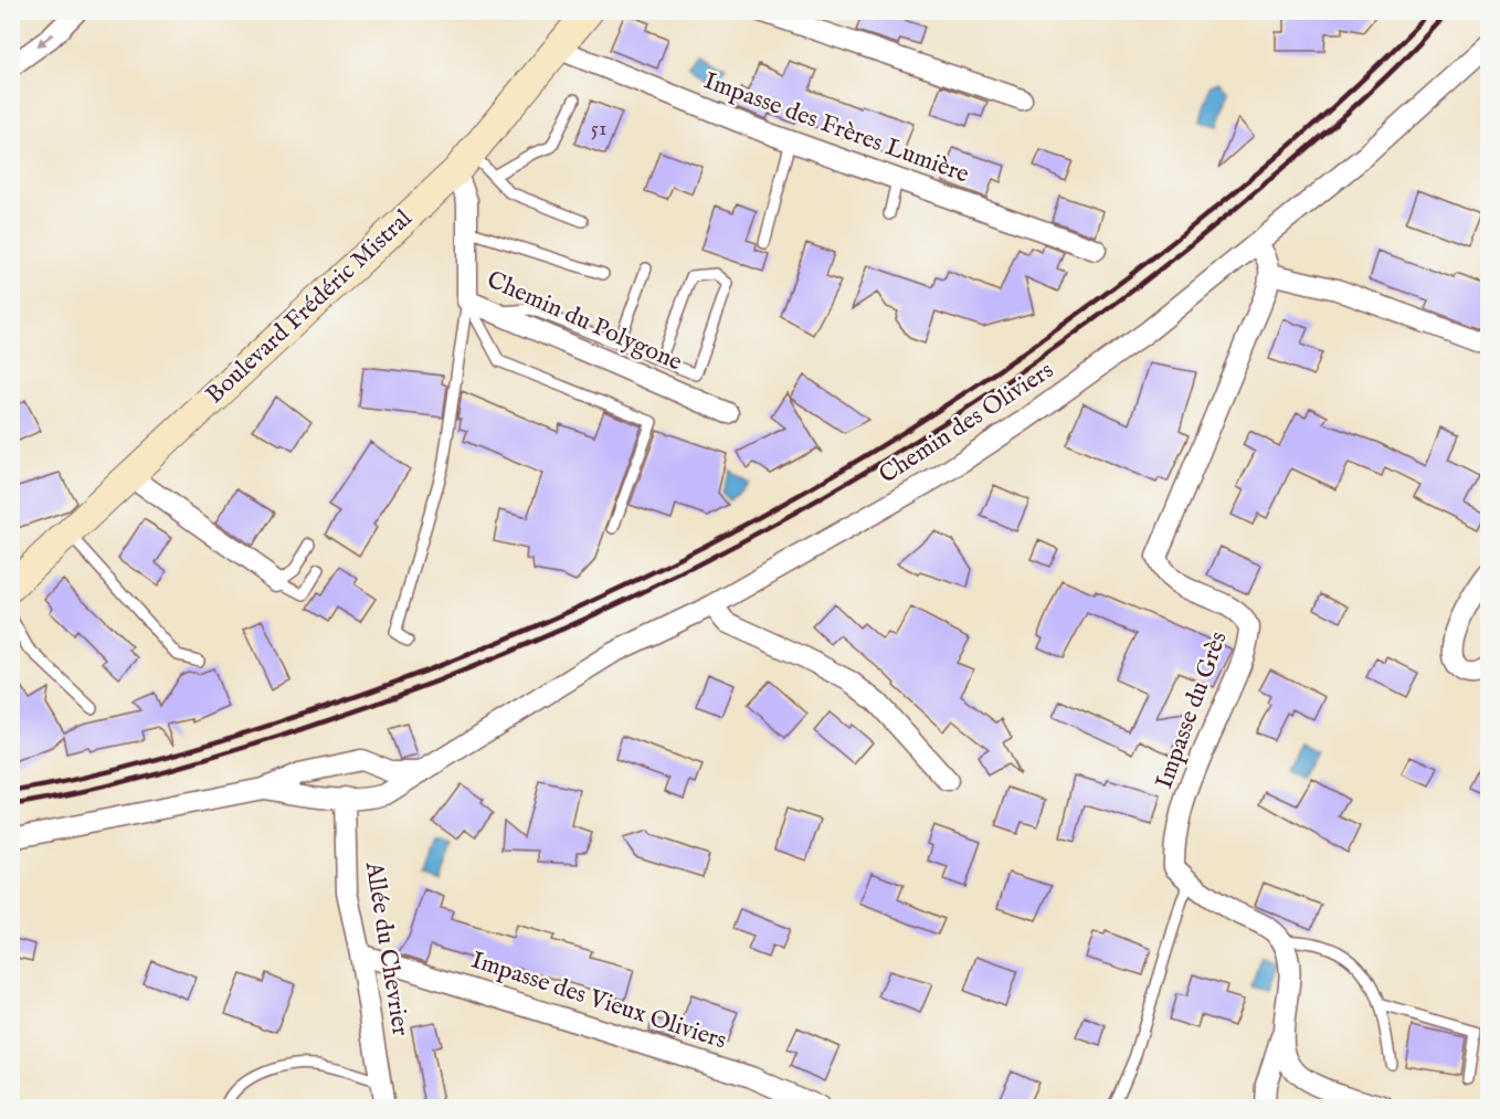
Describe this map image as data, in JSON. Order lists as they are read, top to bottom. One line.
{"streets":{"main road":["Boulevard Frédéric Mistral"],"street":["Impasse des Frères Lumière","Chemin du Polygone","Chemin des Oliviers","Impasse du Grès","Allée du Chevrier","Impasse des Vieux Oliviers"]},"crossings":[["Impasse des Frères Lumière","Boulevard Frédéric Mistral"],["Boulevard Frédéric Mistral","Chemin du Polygone"],["Chemin des Oliviers","Allée du Chevrier"],["Allée du Chevrier","Impasse des Vieux Oliviers"]],"house_numbers":["51"]}
